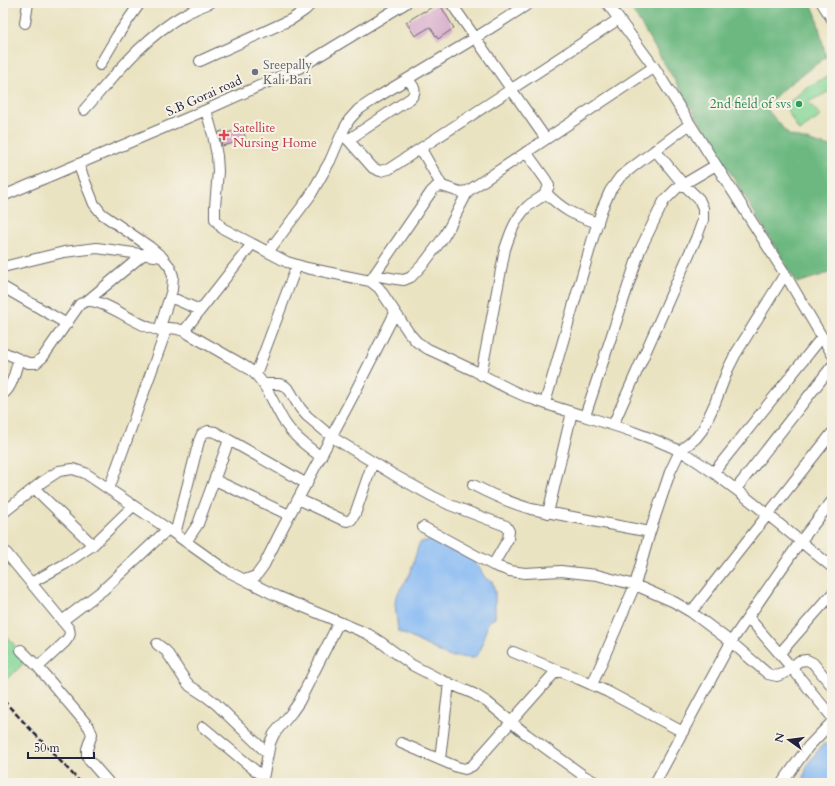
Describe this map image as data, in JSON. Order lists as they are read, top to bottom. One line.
{"streets":{"street":["S.B Gorai road"]},"places":{"other":["Sreepally Kali Bari","2nd field of svs"],"health":["Satellite Nursing Home"]},"scale_bar":"50 m","north":"left"}
